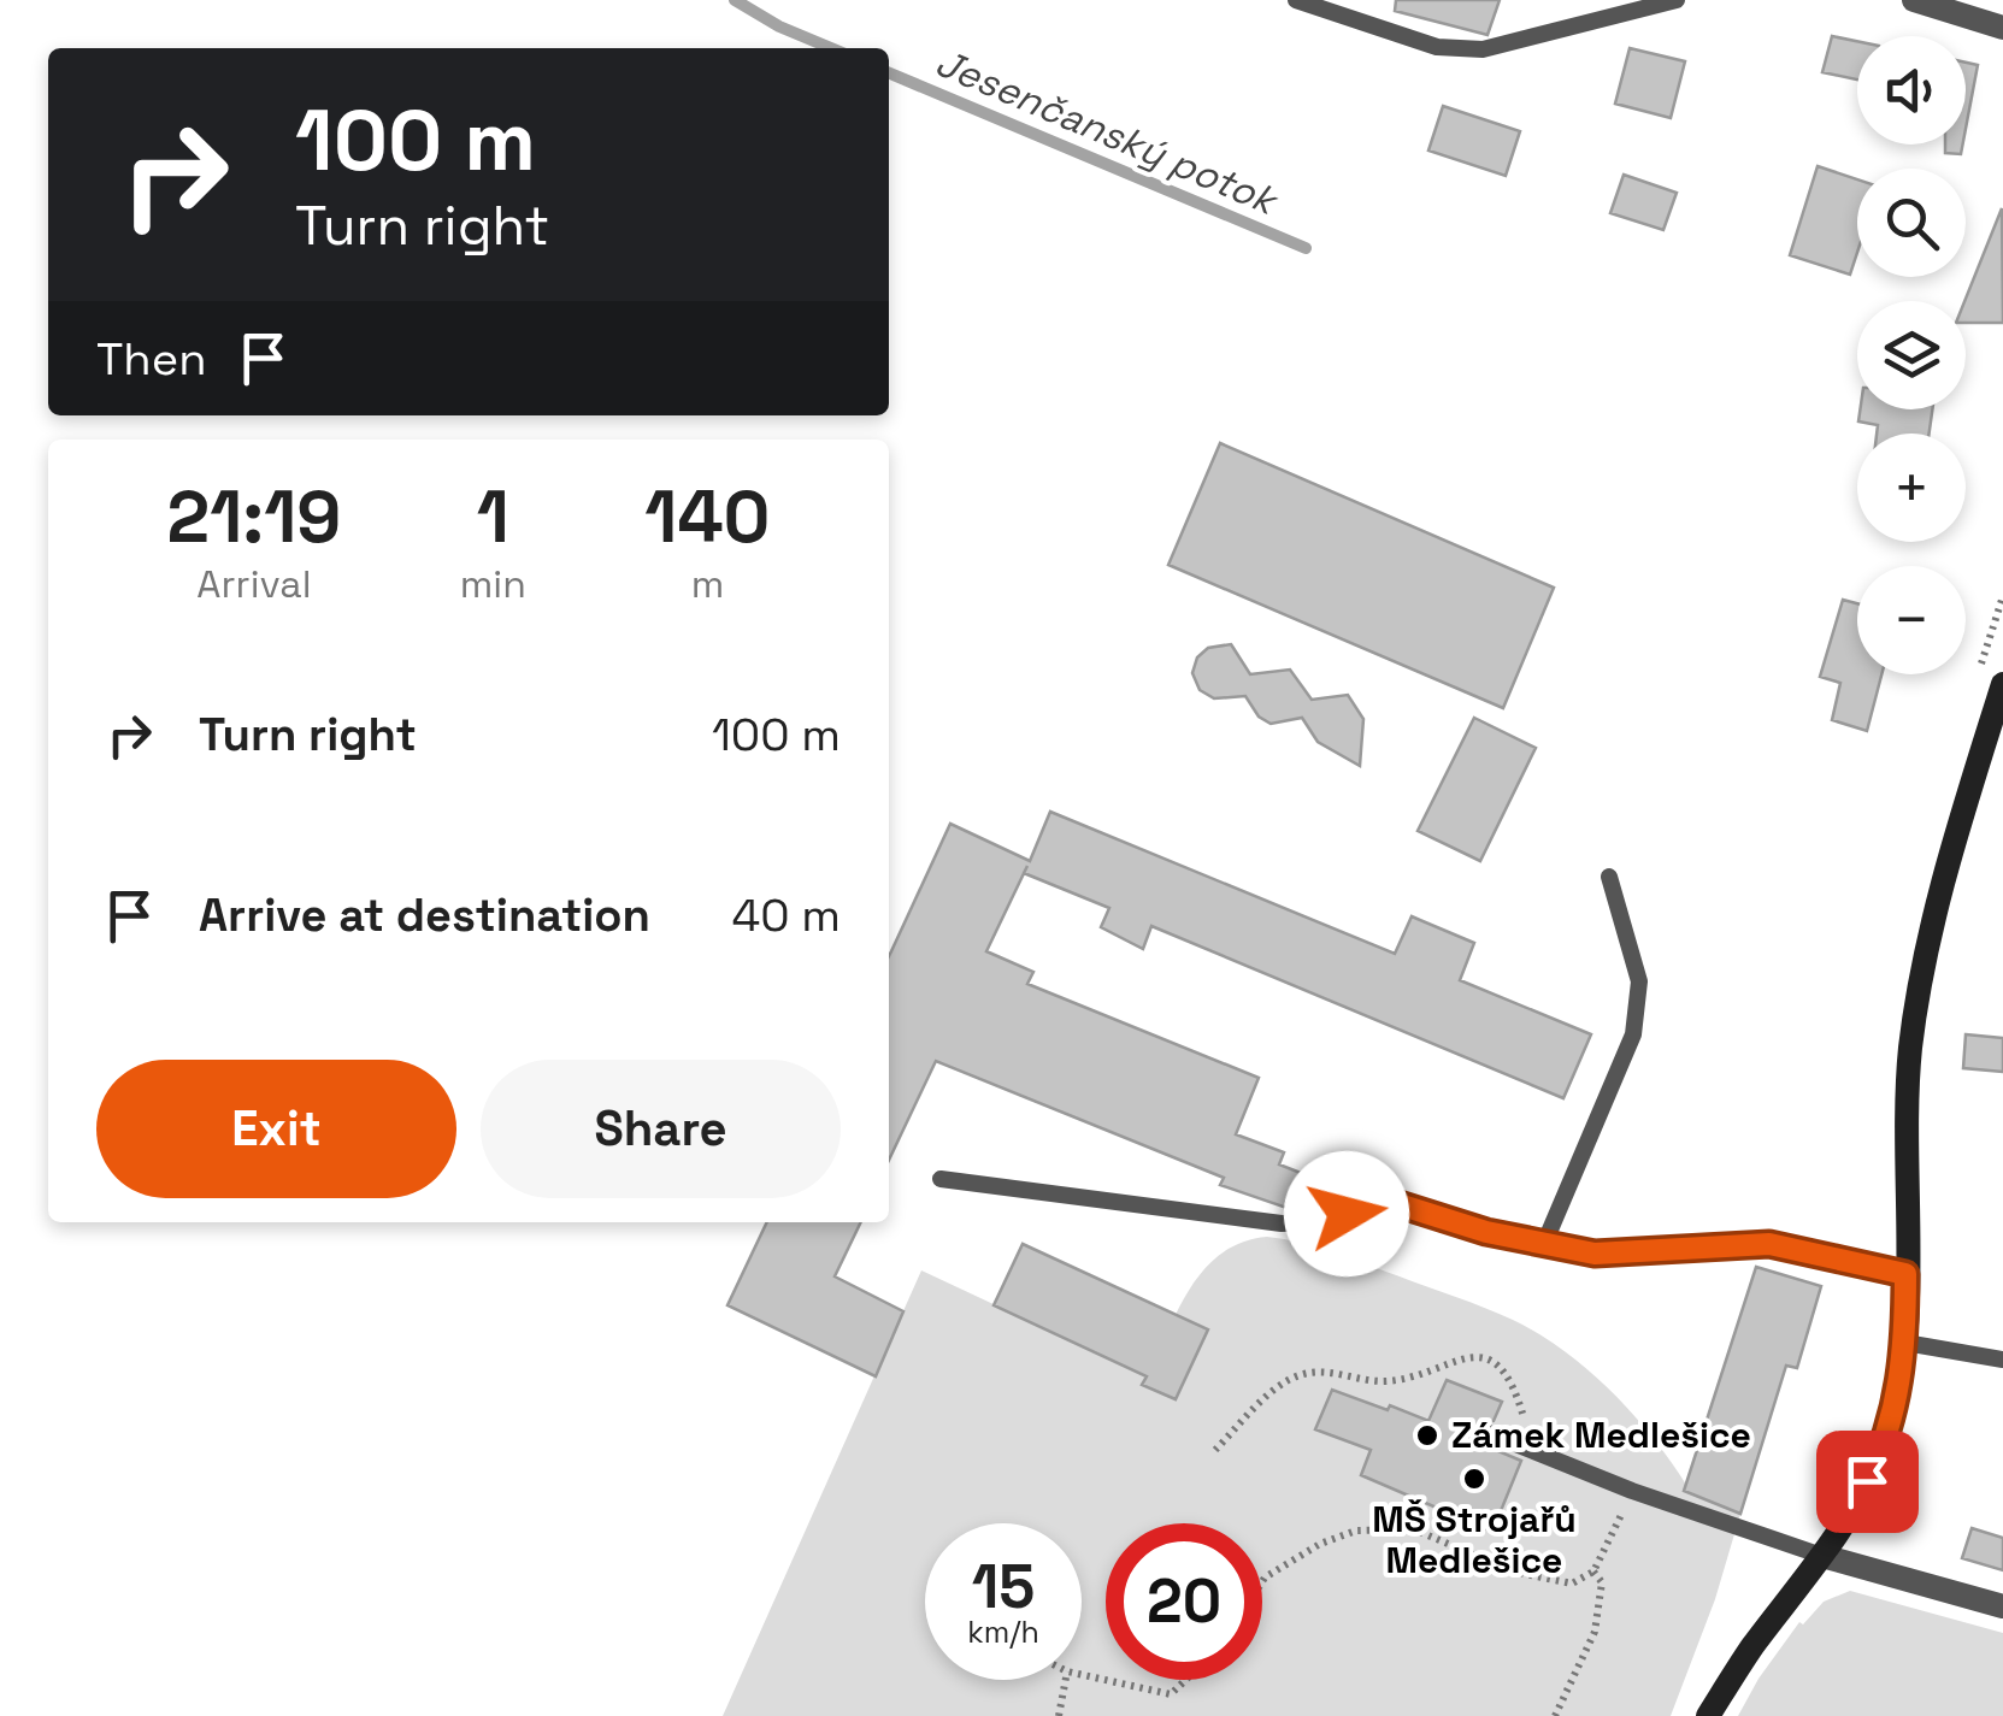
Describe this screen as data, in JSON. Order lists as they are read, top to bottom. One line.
{"water":["Jesenčanský potok"],"places":["Zámek Medlešice","MŠ Strojařů Medlešice"],"page":{"map_buttons":["+","−"],"turn":["100 m","Turn right"],"then":"Then","eta":["21:19","Arrival","1","min","140","m"],"list":[{"name":"Turn right","value":"100 m"},{"name":"Arrive at destination","value":"40 m"}],"buttons":["Exit","Share"],"speed":"15 km/h","limit":"20"}}
